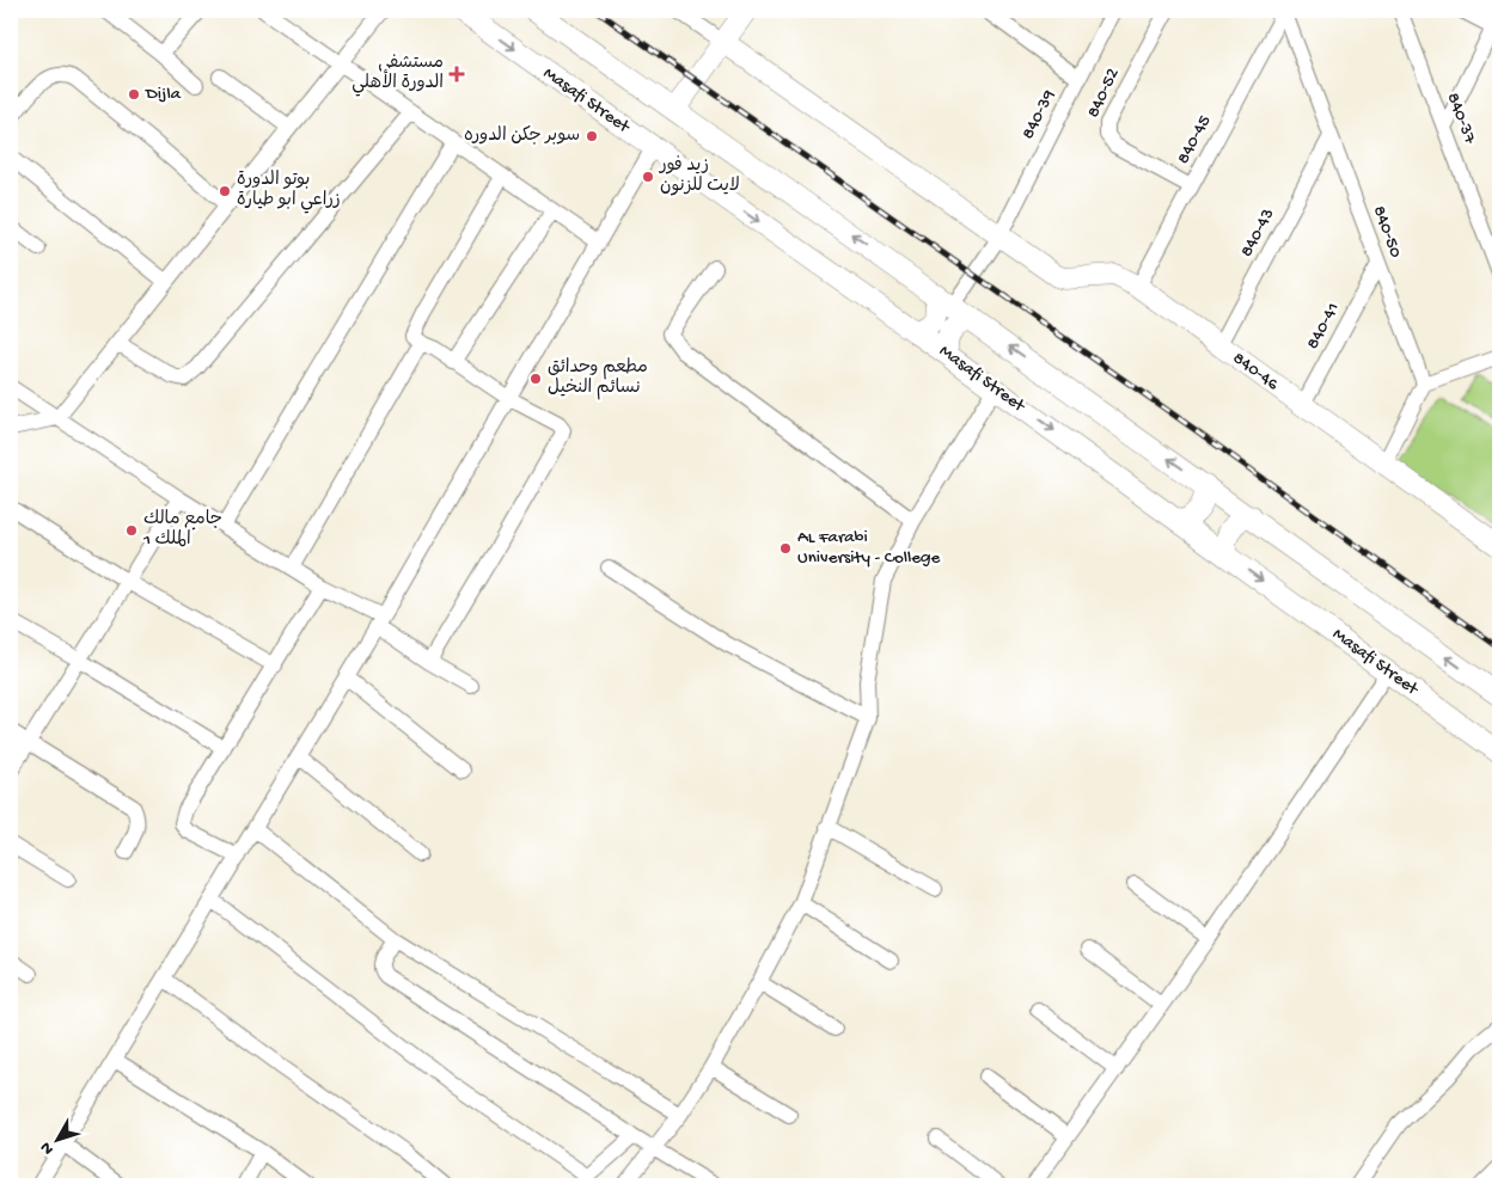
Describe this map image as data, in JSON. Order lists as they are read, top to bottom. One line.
{"streets":{"main road":["Masafi Street","840-46"],"street":["840-52","840-39","840-37","840-45","840-50","840-43","840-41"]},"crossings":[["840-52","840-45"],["840-39","840-46"],["840-45","840-50"],["840-45","840-46"],["840-50","840-43"],["840-50","840-41"],["840-43","840-46"],["840-41","840-46"]],"places":{"health":["مستشفى الدورة الأهلي"],"other":["Dijla","سوبر جكن الدوره","زيد فور لايت للزنون","بوتو الدورة زراعي ابو طيارة","مطعم وحدائق نسائم النخيل","جامع مالك الملك 1","AL Farabi University - College"]},"north":"bottom left"}
